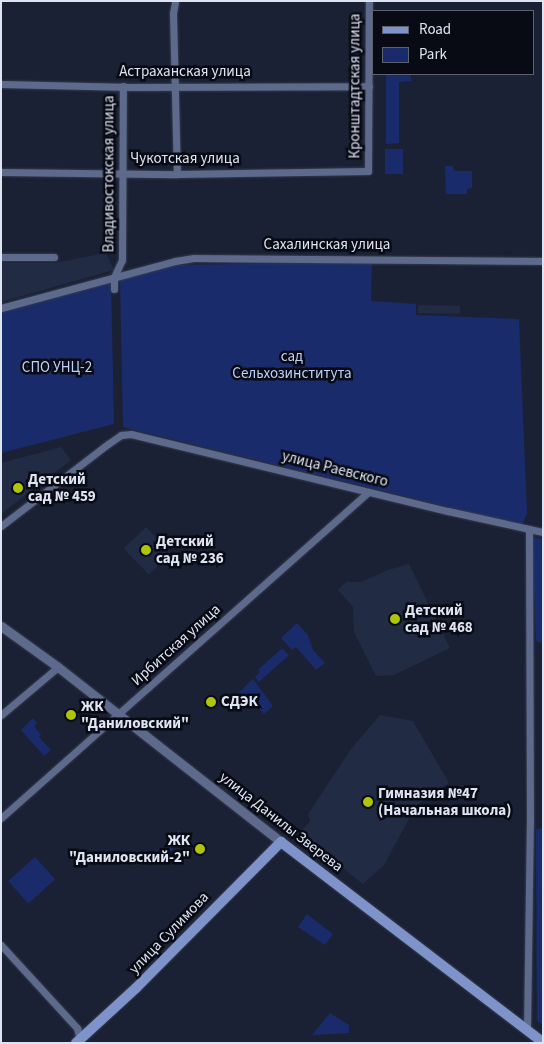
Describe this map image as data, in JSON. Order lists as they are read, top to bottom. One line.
{"streets":{"main road":["улица Данилы Зверева","улица Сулимова"],"street":["Астраханская улица","Кронштадтская улица","Чукотская улица","Владивостокская улица","Сахалинская улица","улица Раевского","Ирбитская улица"]},"crossings":[["Астраханская улица","Кронштадтская улица"],["Астраханская улица","Владивостокская улица"],["Кронштадтская улица","Чукотская улица"],["Чукотская улица","Владивостокская улица"],["Владивостокская улица","Сахалинская улица"],["улица Раевского","Ирбитская улица"],["Ирбитская улица","улица Данилы Зверева"],["улица Данилы Зверева","улица Сулимова"]],"parks":["сад Сельхозинститута","СПО УНЦ-2"],"places":["Детский сад № 459","Детский сад № 236","Детский сад № 468","СДЭК","ЖК \"Даниловский\"","Гимназия №47 (Начальная школа)","ЖК \"Даниловский-2\""],"legend":["Road","Park"]}
